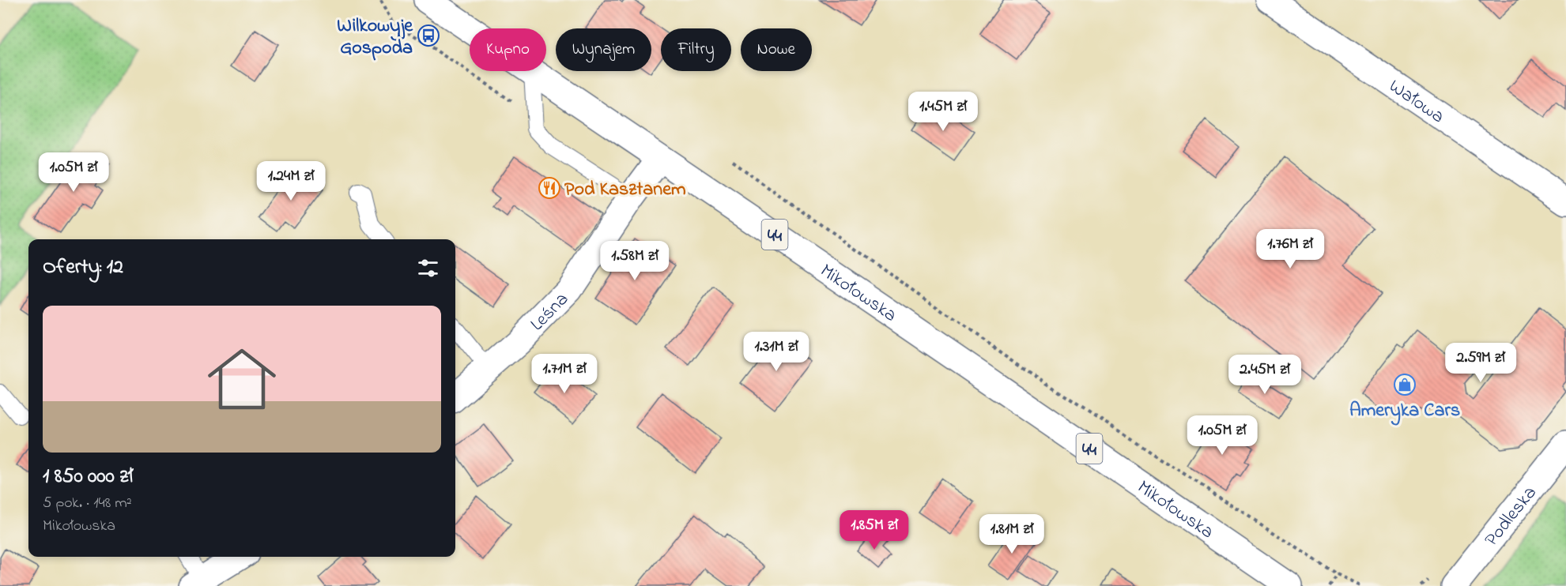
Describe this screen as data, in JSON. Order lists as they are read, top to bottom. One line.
{"streets":{"main road":["Wałowa","44","Mikołowska","Leśna","Podleska"]},"crossings":[["Mikołowska","Leśna"]],"places":{"bus stop":["Wilkowyje Gospoda"],"restaurant":["Pod Kasztanem"],"shop":["Ameryka Cars"]},"page":{"chip":["Kupno","Wynajem","Filtry","Nowe"],"price":["1.45M zł","1.05M zł","1.24M zł","1.76M zł","1.58M zł","1.31M zł","2.59M zł","1.71M zł","2.45M zł","1.05M zł","1.85M zł","1.81M zł"],"heading":"Oferty: 12","list":[{"name":"1 850 000 zł","note":"5 pok. · 148 m² · Mikołowska"}]}}
